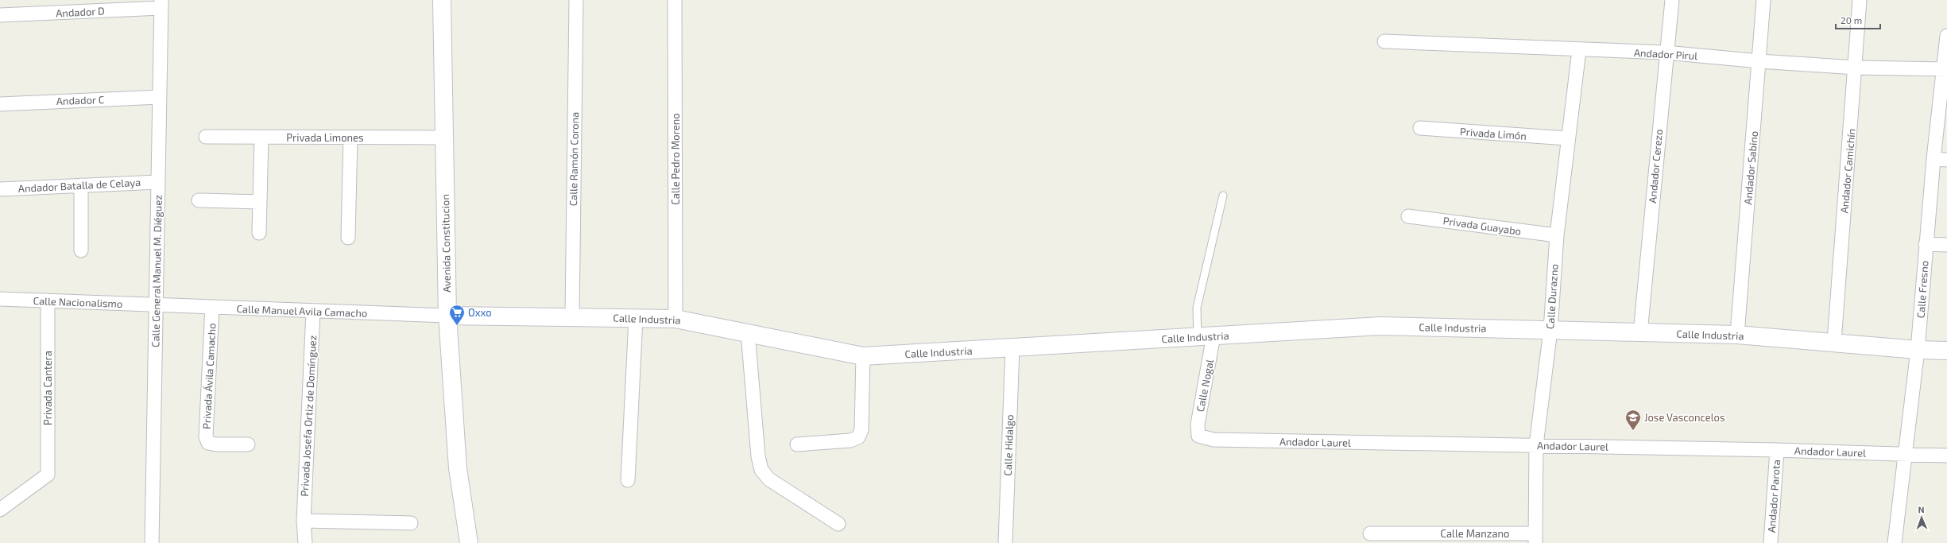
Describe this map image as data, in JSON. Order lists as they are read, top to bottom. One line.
{"streets":{"street":["Andador D","Andador Pirul","Andador C","Privada Limón","Privada Limones","Calle Ramón Corona","Calle Pedro Moreno","Andador Cerezo","Andador Sabino","Andador Camichín","Andador Batalla de Celaya","Privada Guayabo","Avenida Constitucion","Calle General Manuel M. Diéguez","Calle Fresno","Calle Durazno","Calle Nacionalismo","Calle Manuel Avila Camacho","Calle Industria","Privada Ávila Camacho","Calle Nogal","Privada Cantera","Privada Josefa Ortiz de Domínguez","Andador Laurel","Calle Hidalgo","Andador Parota","Calle Manzano"]},"crossings":[["Andador D","Calle General Manuel M. Diéguez"],["Andador Pirul","Andador Cerezo"],["Andador Pirul","Andador Sabino"],["Andador Pirul","Andador Camichín"],["Andador Pirul","Calle Fresno"],["Andador Pirul","Calle Durazno"],["Andador C","Calle General Manuel M. Diéguez"],["Privada Limón","Calle Durazno"],["Privada Limones","Avenida Constitucion"],["Calle Ramón Corona","Calle Industria"],["Calle Pedro Moreno","Calle Industria"],["Andador Cerezo","Calle Industria"],["Andador Sabino","Calle Industria"],["Andador Camichín","Calle Industria"],["Andador Batalla de Celaya","Calle General Manuel M. Diéguez"],["Privada Guayabo","Calle Durazno"],["Avenida Constitucion","Calle Manuel Avila Camacho"],["Avenida Constitucion","Calle Industria"],["Calle General Manuel M. Diéguez","Calle Nacionalismo"],["Calle General Manuel M. Diéguez","Calle Manuel Avila Camacho"],["Calle Fresno","Calle Industria"],["Calle Fresno","Andador Laurel"],["Calle Durazno","Calle Industria"],["Calle Durazno","Andador Laurel"],["Calle Durazno","Calle Manzano"],["Calle Nacionalismo","Calle Manuel Avila Camacho"],["Calle Nacionalismo","Privada Cantera"],["Calle Manuel Avila Camacho","Calle Industria"],["Calle Manuel Avila Camacho","Privada Ávila Camacho"],["Calle Manuel Avila Camacho","Privada Josefa Ortiz de Domínguez"],["Calle Industria","Calle Nogal"],["Calle Industria","Calle Hidalgo"],["Calle Nogal","Andador Laurel"],["Andador Laurel","Andador Parota"]],"places":{"supermarket":["Oxxo"],"school or university":["Jose Vasconcelos"]},"scale_bar":"20 m","north":"top"}
